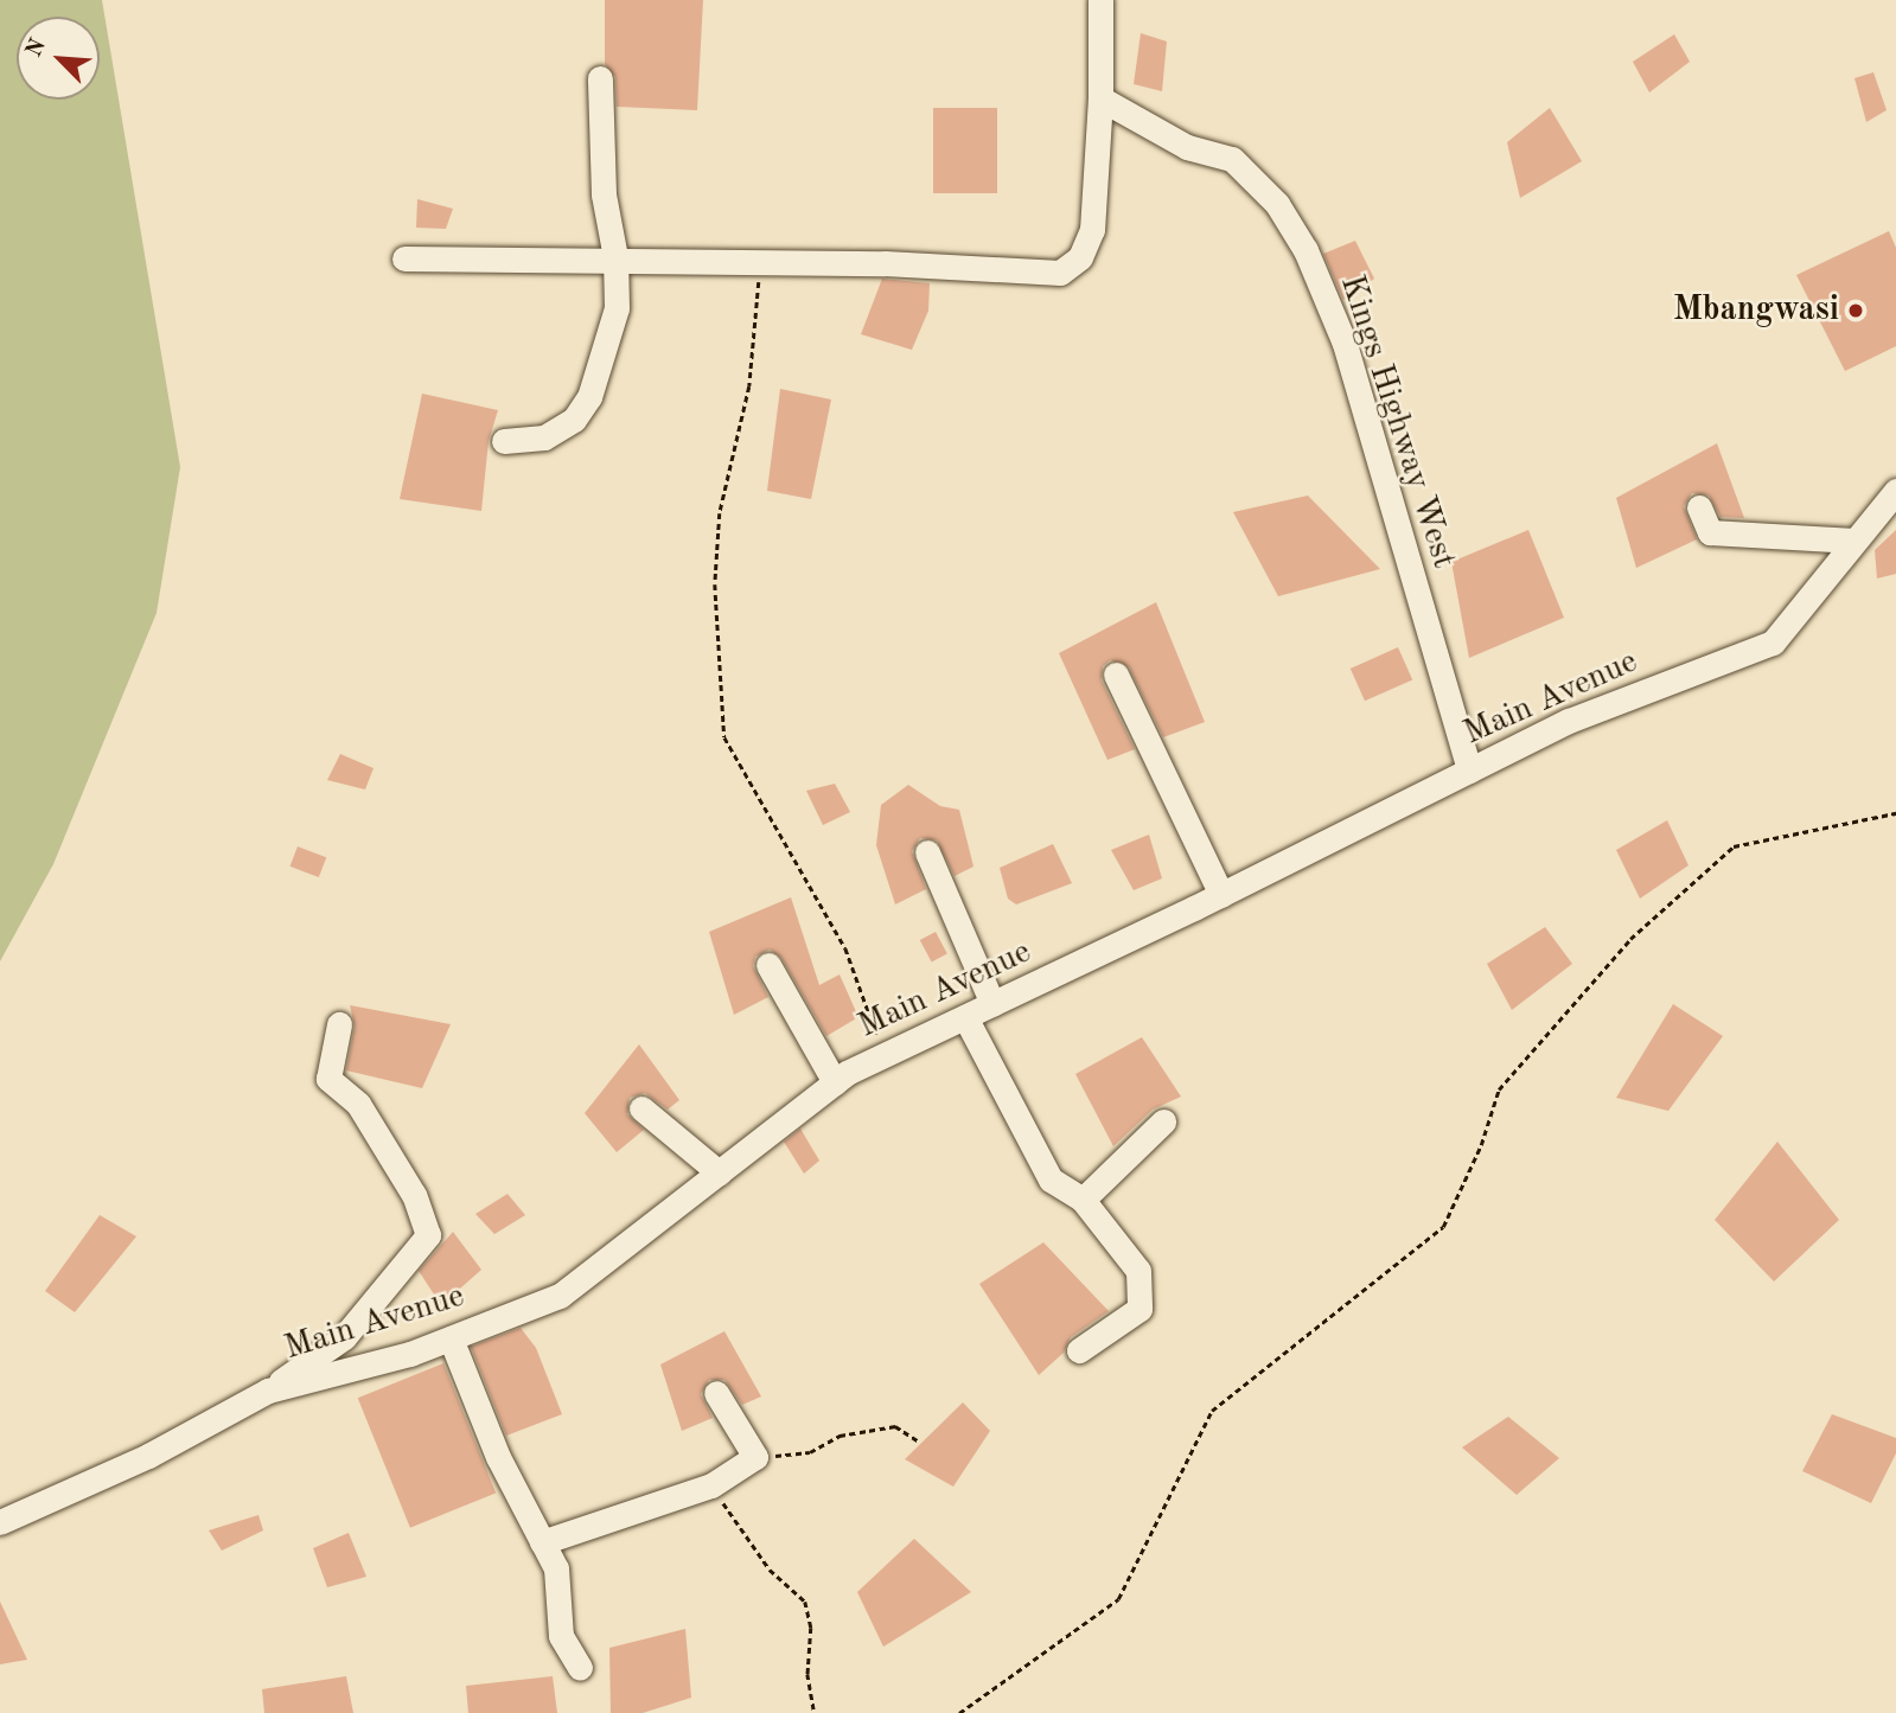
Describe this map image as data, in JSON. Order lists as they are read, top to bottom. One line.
{"streets":{"street":["Kings Highway West","Main Avenue"]},"crossings":[["Kings Highway West","Main Avenue"]],"places":["Mbangwasi"],"north":"top left"}
